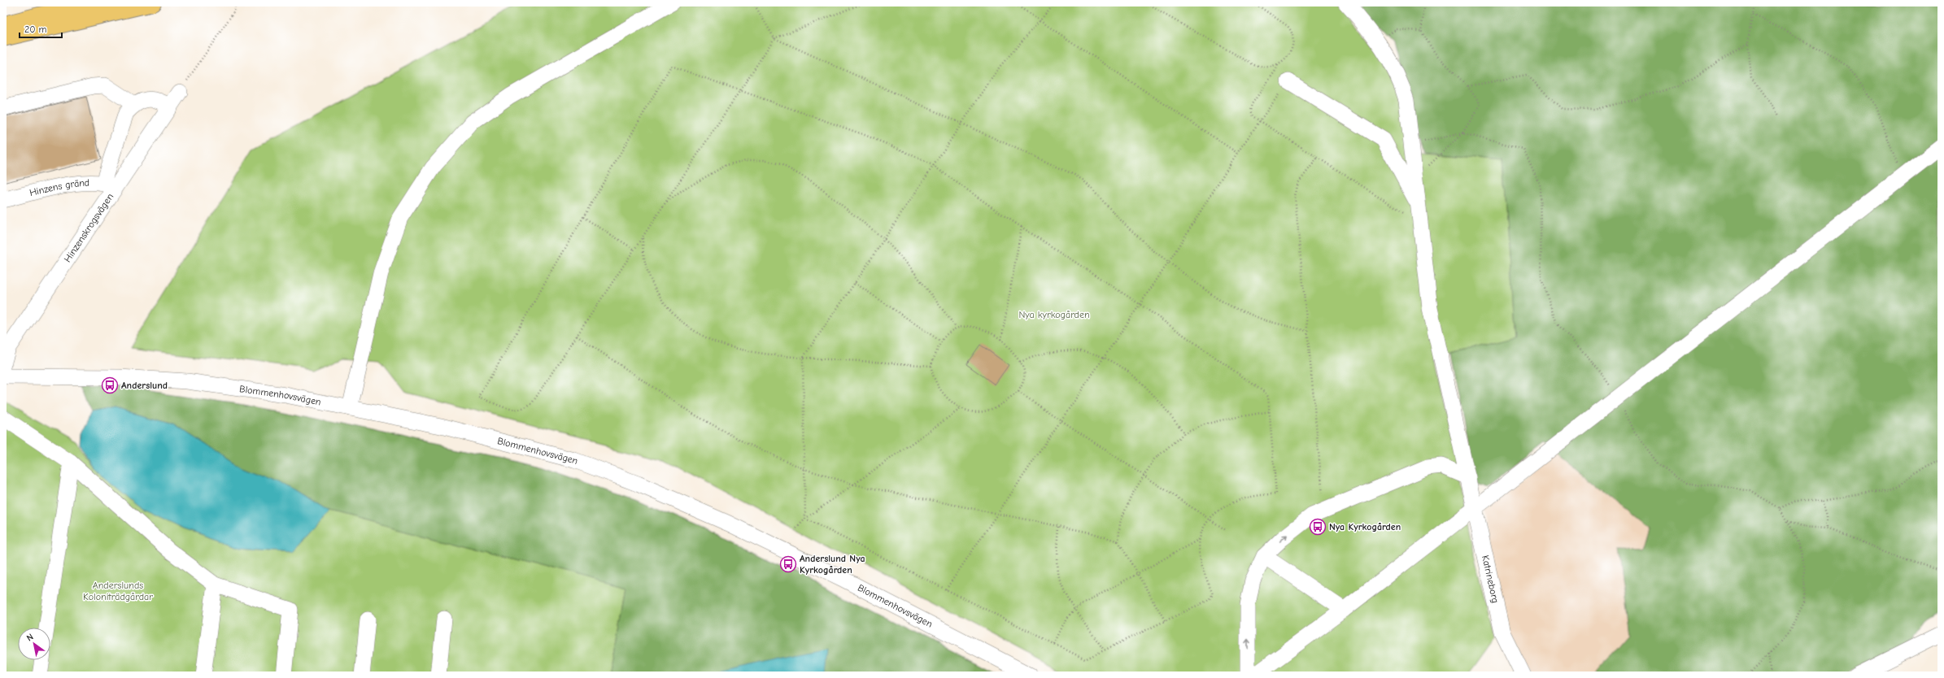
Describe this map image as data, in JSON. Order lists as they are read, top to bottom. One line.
{"streets":{"street":["Hinzens gränd","Hinzenskrogsvägen","Blommenhovsvägen","Katrineborg"]},"crossings":[["Hinzens gränd","Hinzenskrogsvägen"]],"parks":["Nya kyrkogården","Anderslunds Koloniträdgårdar"],"places":{"bus stop":["Anderslund","Nya Kyrkogården","Anderslund Nya Kyrkogården"]},"scale_bar":"20 m","north":"top left"}
